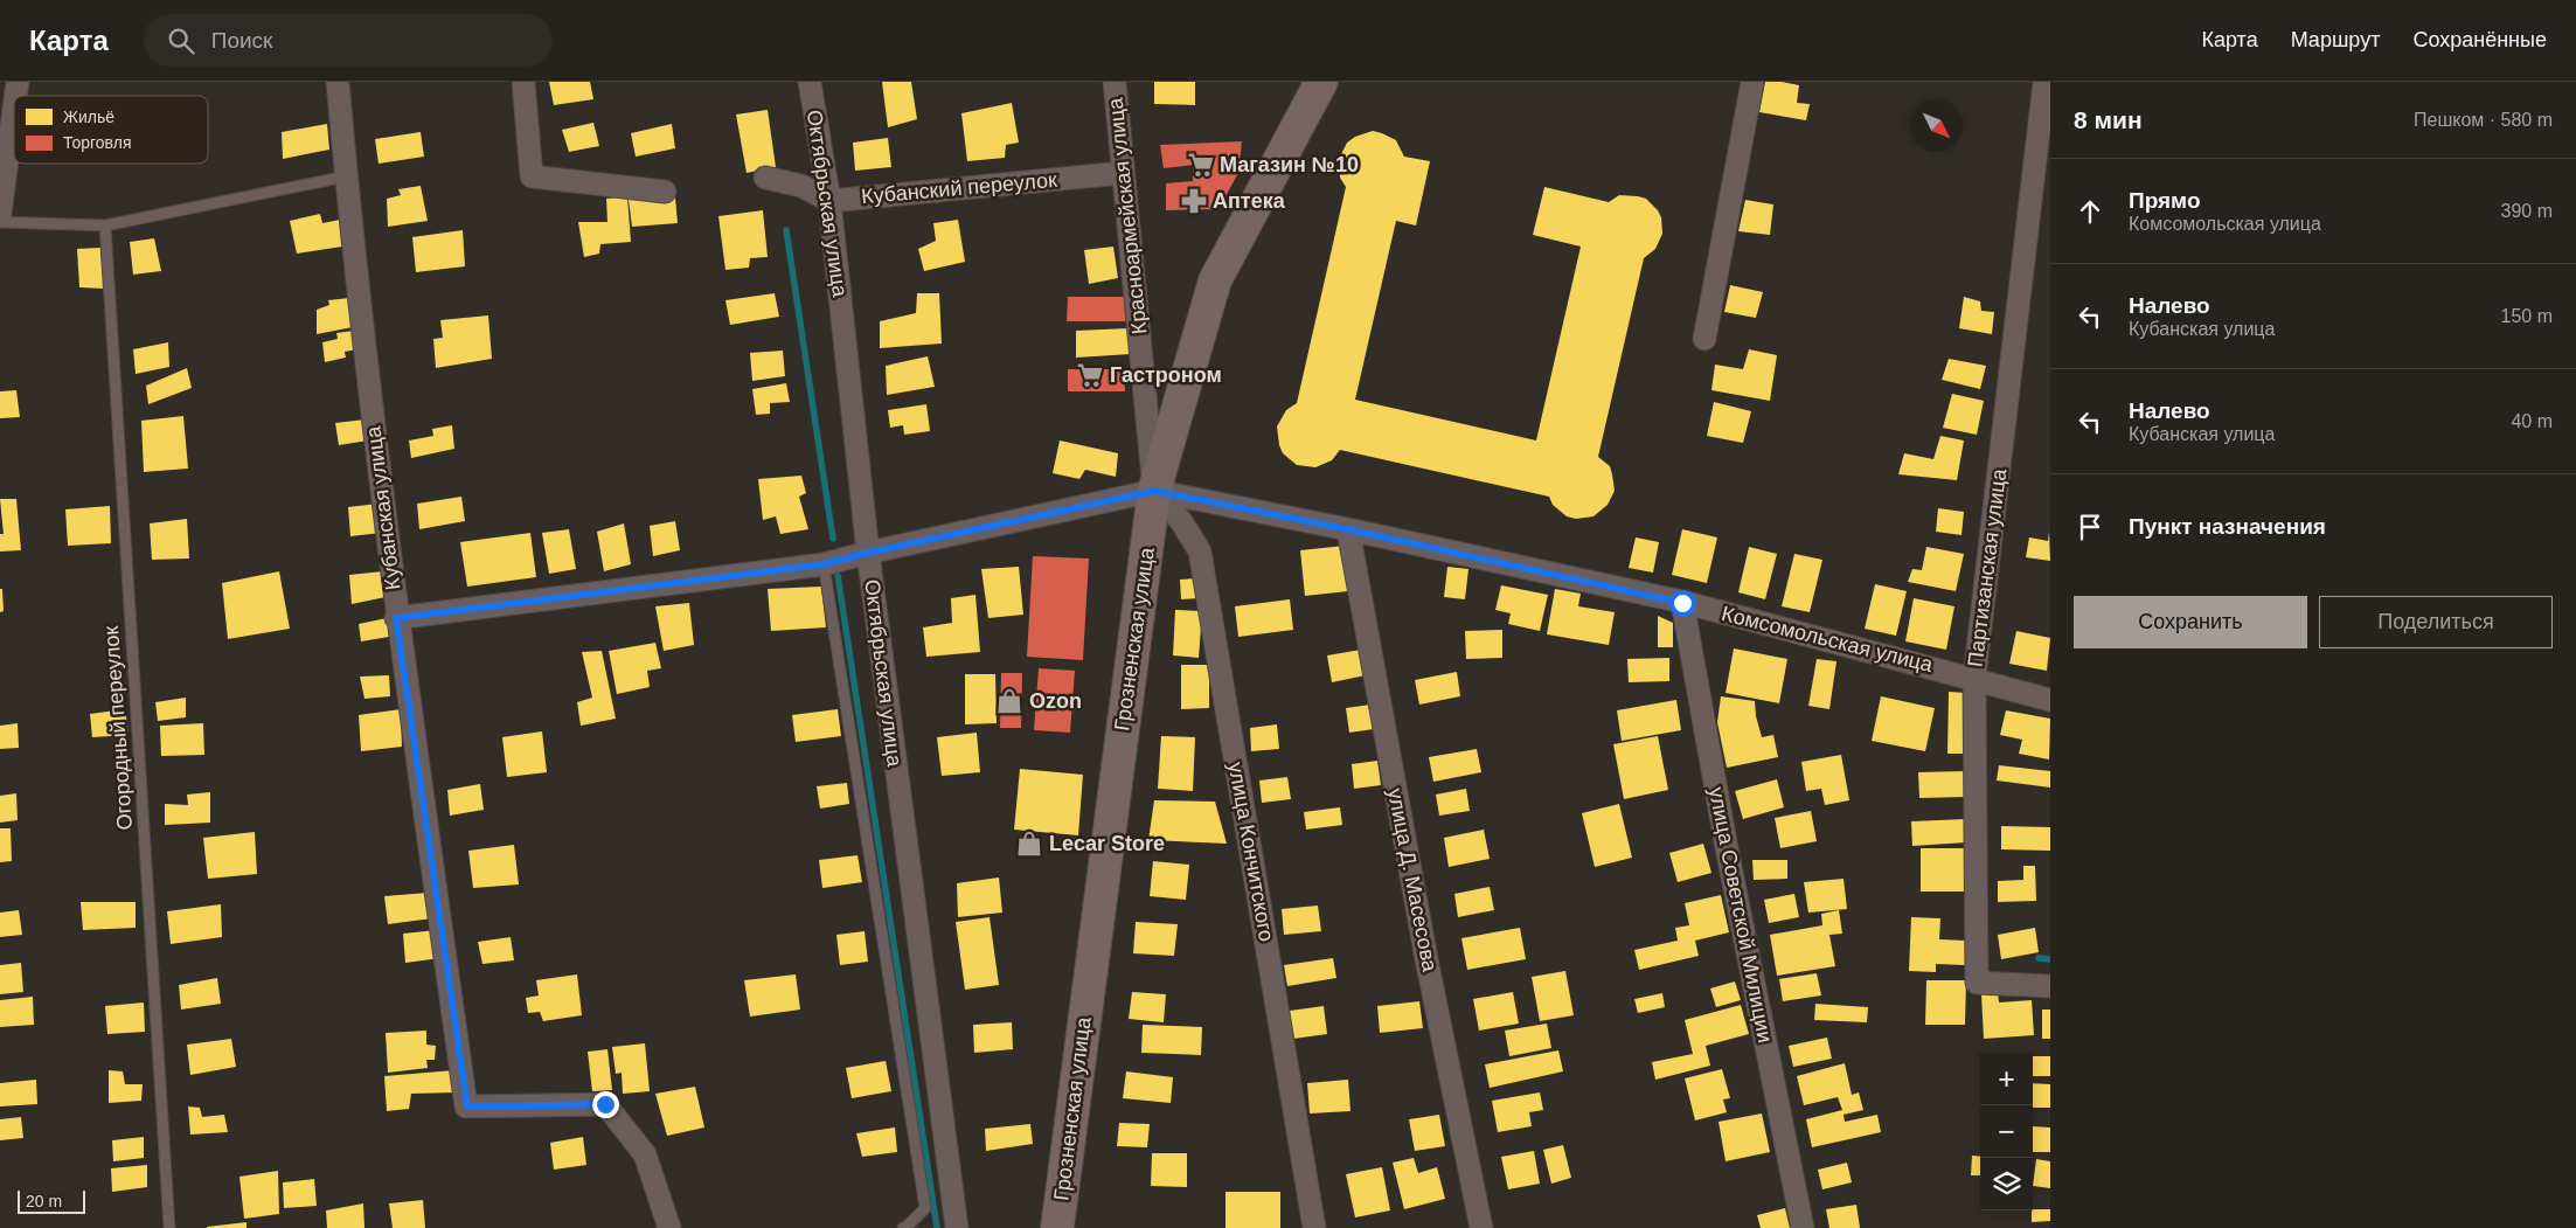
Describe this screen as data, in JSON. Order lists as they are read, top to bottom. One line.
{"streets":{"main road":["Грозненская улица"],"street":["Кубанский переулок","Октябрьская улица","Красноармейская улица","Кубанская улица","Партизанская улица","Комсомольская улица","улица Кончитского","улица Д. Масесова","улица Советской Милиции"],"lane":["Огородный переулок"]},"crossings":[["Кубанский переулок","Октябрьская улица"],["Кубанский переулок","Красноармейская улица"],["Октябрьская улица","Комсомольская улица"],["Красноармейская улица","Грозненская улица"],["Красноармейская улица","Комсомольская улица"],["Красноармейская улица","улица Кончитского"],["Кубанская улица","Комсомольская улица"],["Партизанская улица","Комсомольская улица"],["Грозненская улица","Комсомольская улица"],["Грозненская улица","улица Кончитского"],["Комсомольская улица","улица Кончитского"],["Комсомольская улица","улица Д. Масесова"],["Комсомольская улица","улица Советской Милиции"]],"places":{"supermarket":["Магазин №10","Гастроном"],"pharmacy":["Аптека"],"shop":["Ozon","Lecar Store"]},"legend":["Жильё","Торговля"],"scale_bar":"20 m","north":"bottom right","page":{"header":"Карта","search":"Поиск","nav":["Карта","Маршрут","Сохранённые"],"heading":["8 мин","Пешком · 580 m"],"list":[["Прямо","Комсомольская улица","390 m"],["Налево","Кубанская улица","150 m"],["Налево","Кубанская улица","40 m"],"Пункт назначения"],"buttons":["Сохранить","Поделиться"],"map_buttons":["+","−"],"scale":"20 m"}}
